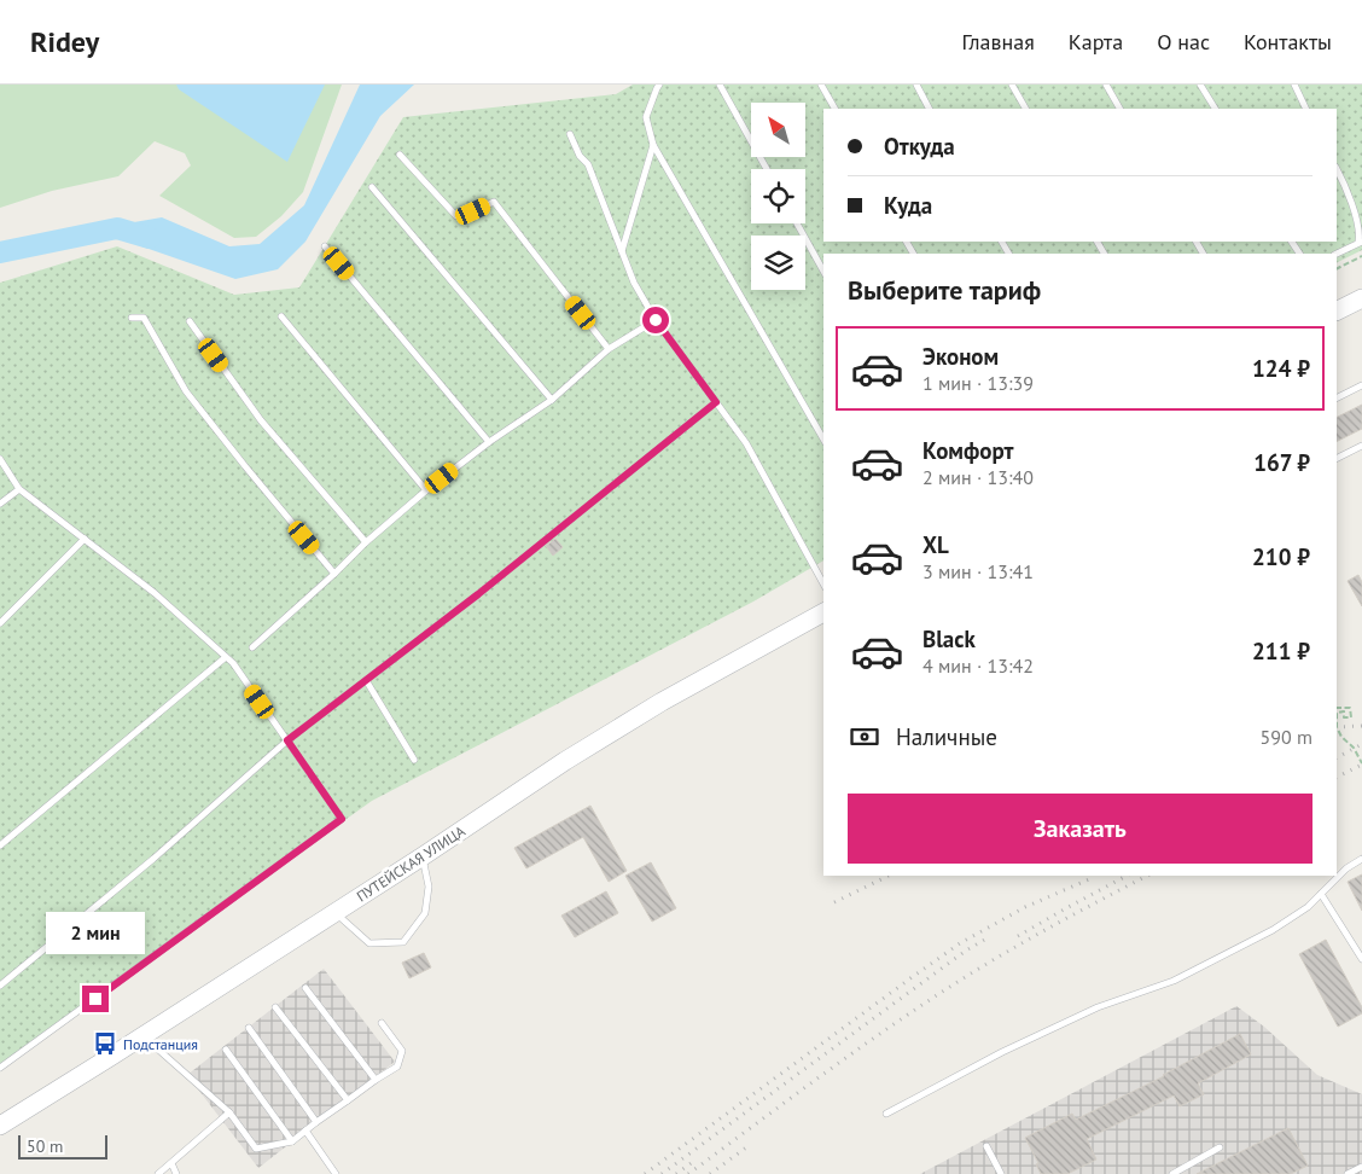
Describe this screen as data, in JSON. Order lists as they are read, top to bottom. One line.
{"streets":{"main road":["ПУТЕЙСКАЯ УЛИЦА"]},"places":{"bus stop":["Подстанция"]},"scale_bar":"50 m","north":"top left","page":{"header":"Ridey","nav":["Главная","Карта","О нас","Контакты"],"banner":["Откуда","Куда"],"heading":"Выберите тариф","list":[{"name":"Эконом","note":"1 мин · 13:39","value":"124 ₽"},{"name":"Комфорт","note":"2 мин · 13:40","value":"167 ₽"},{"name":"XL","note":"3 мин · 13:41","value":"210 ₽"},{"name":"Black","note":"4 мин · 13:42","value":"211 ₽"}],"pay":["Наличные","590 m"],"buttons":"Заказать","bubble":"2 мин","scale":"50 m"}}
